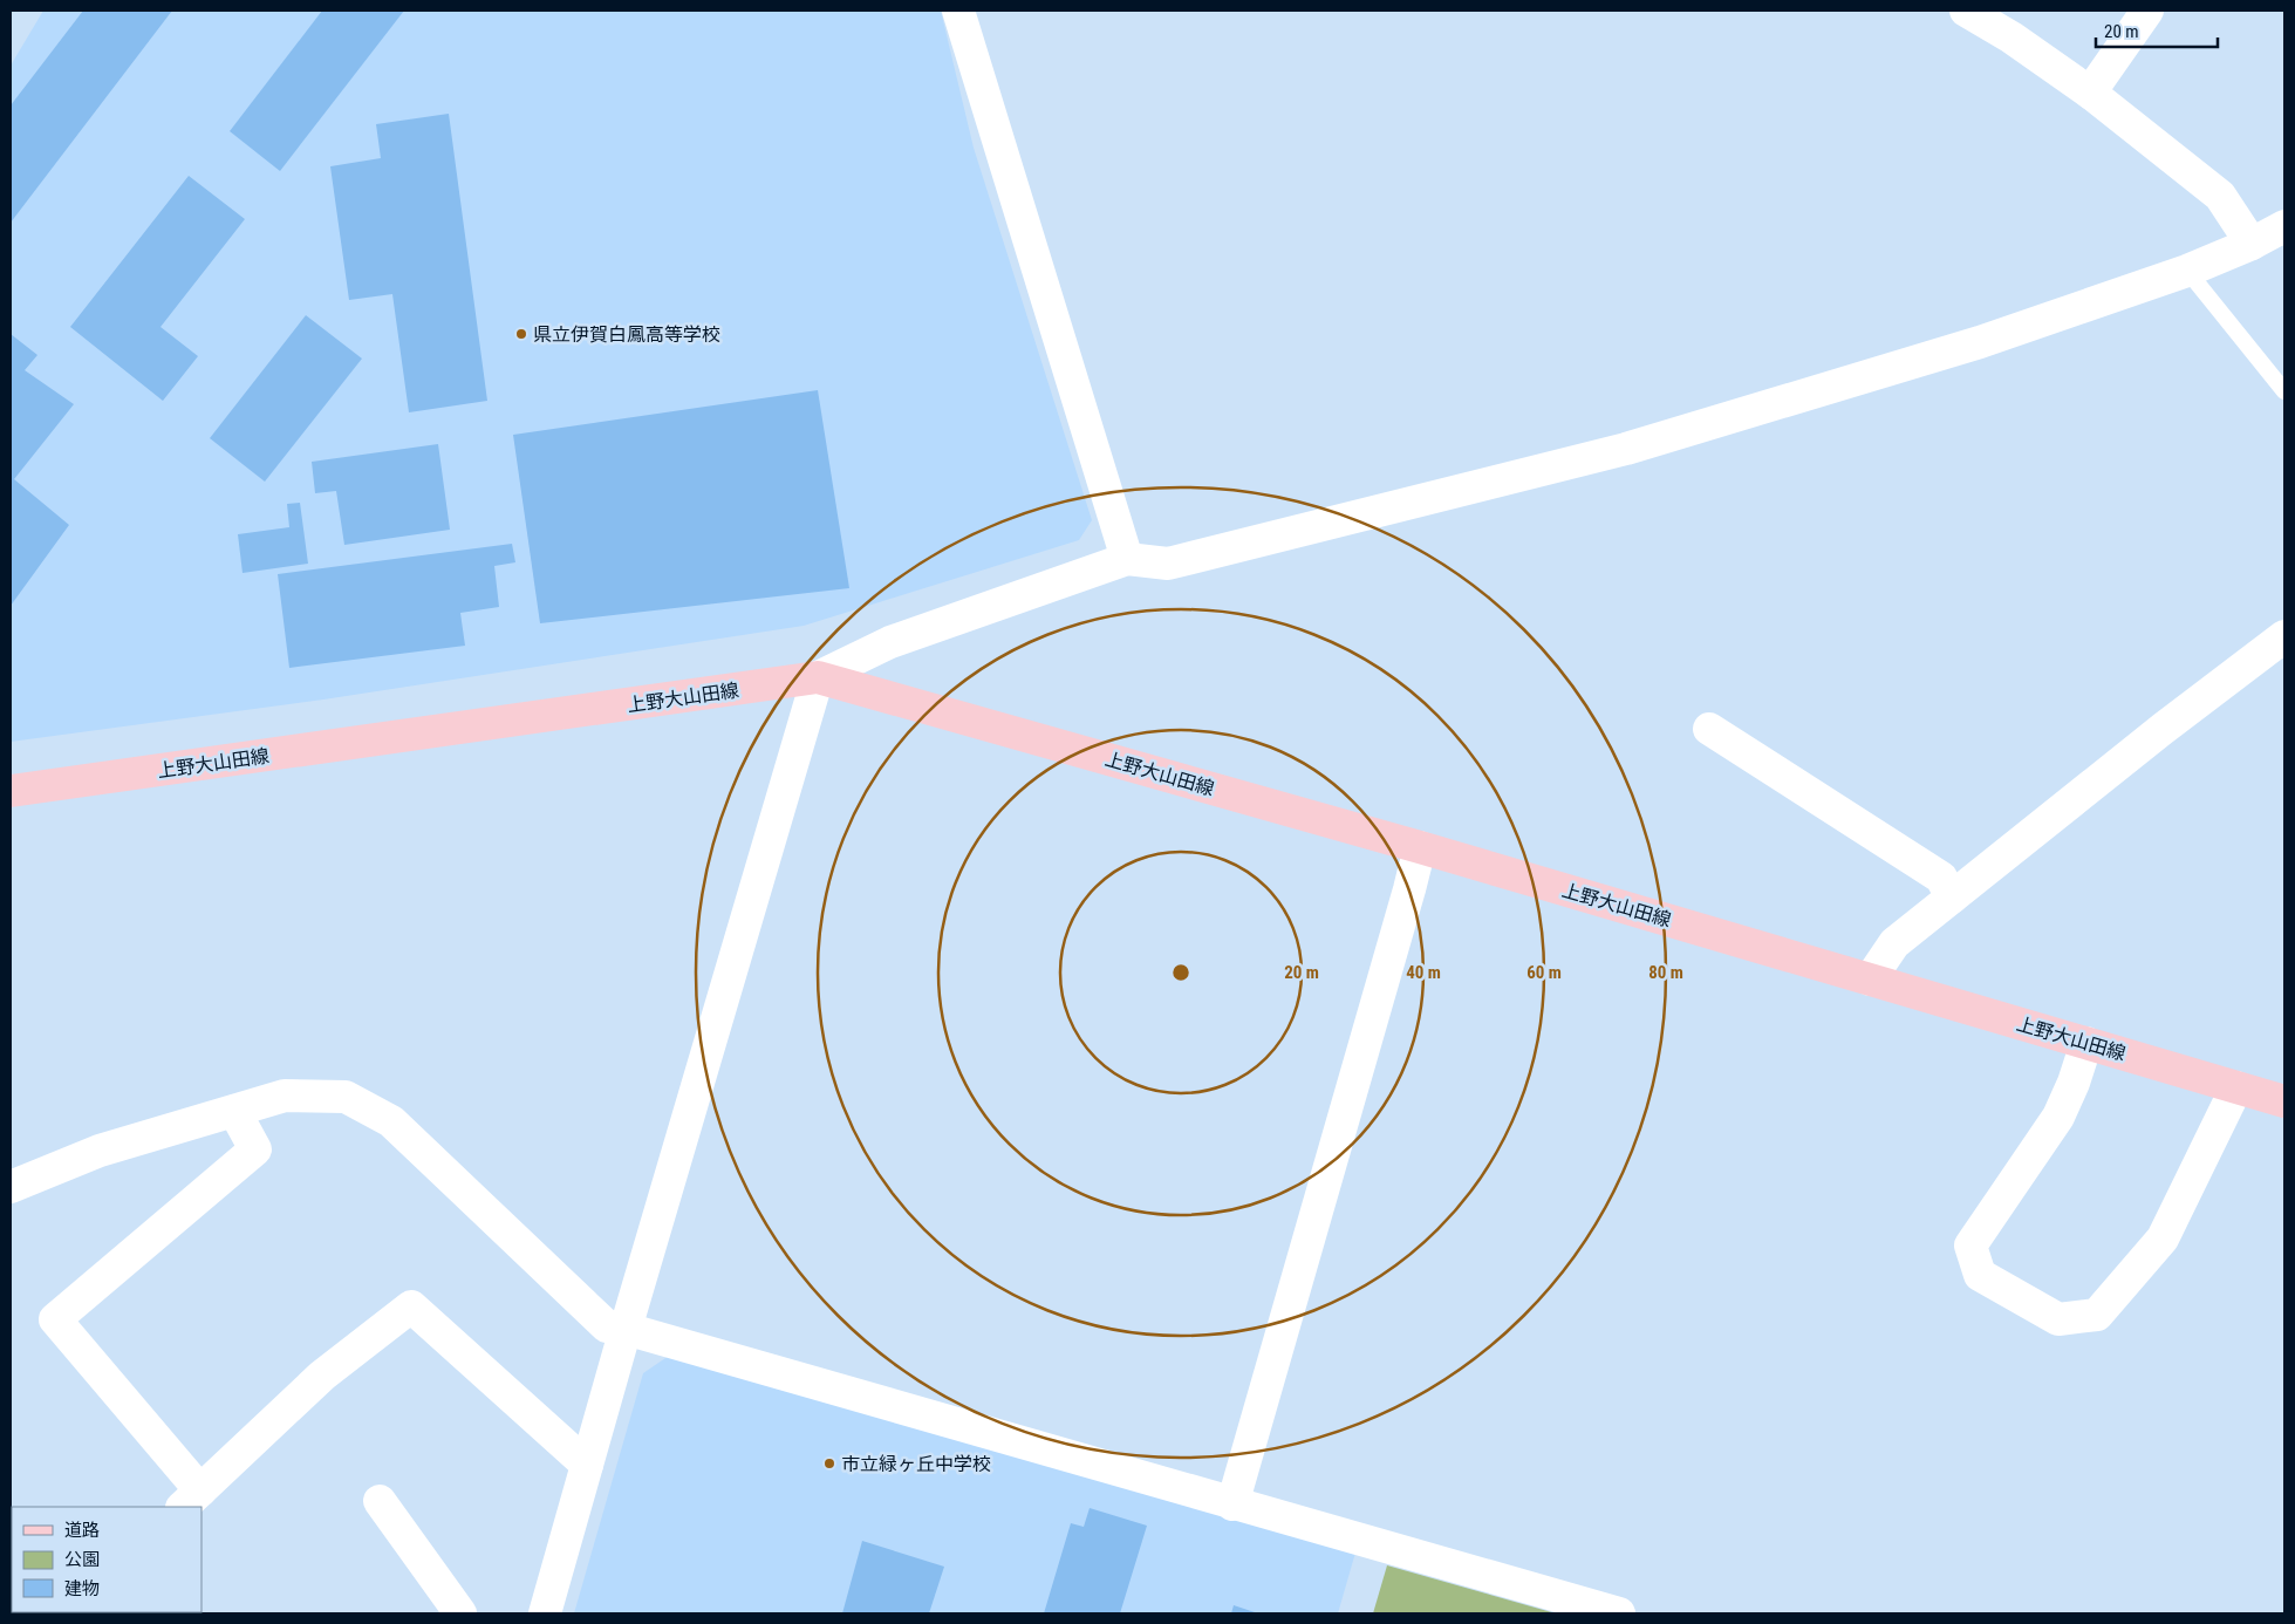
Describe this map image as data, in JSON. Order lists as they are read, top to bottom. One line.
{"streets":{"main road":["上野大山田線"]},"places":["県立伊賀白鳳高等学校","市立緑ヶ丘中学校"],"legend":["道路","公園","建物"],"scale_bar":"20 m","rings":["20 m","40 m","60 m","80 m"]}
